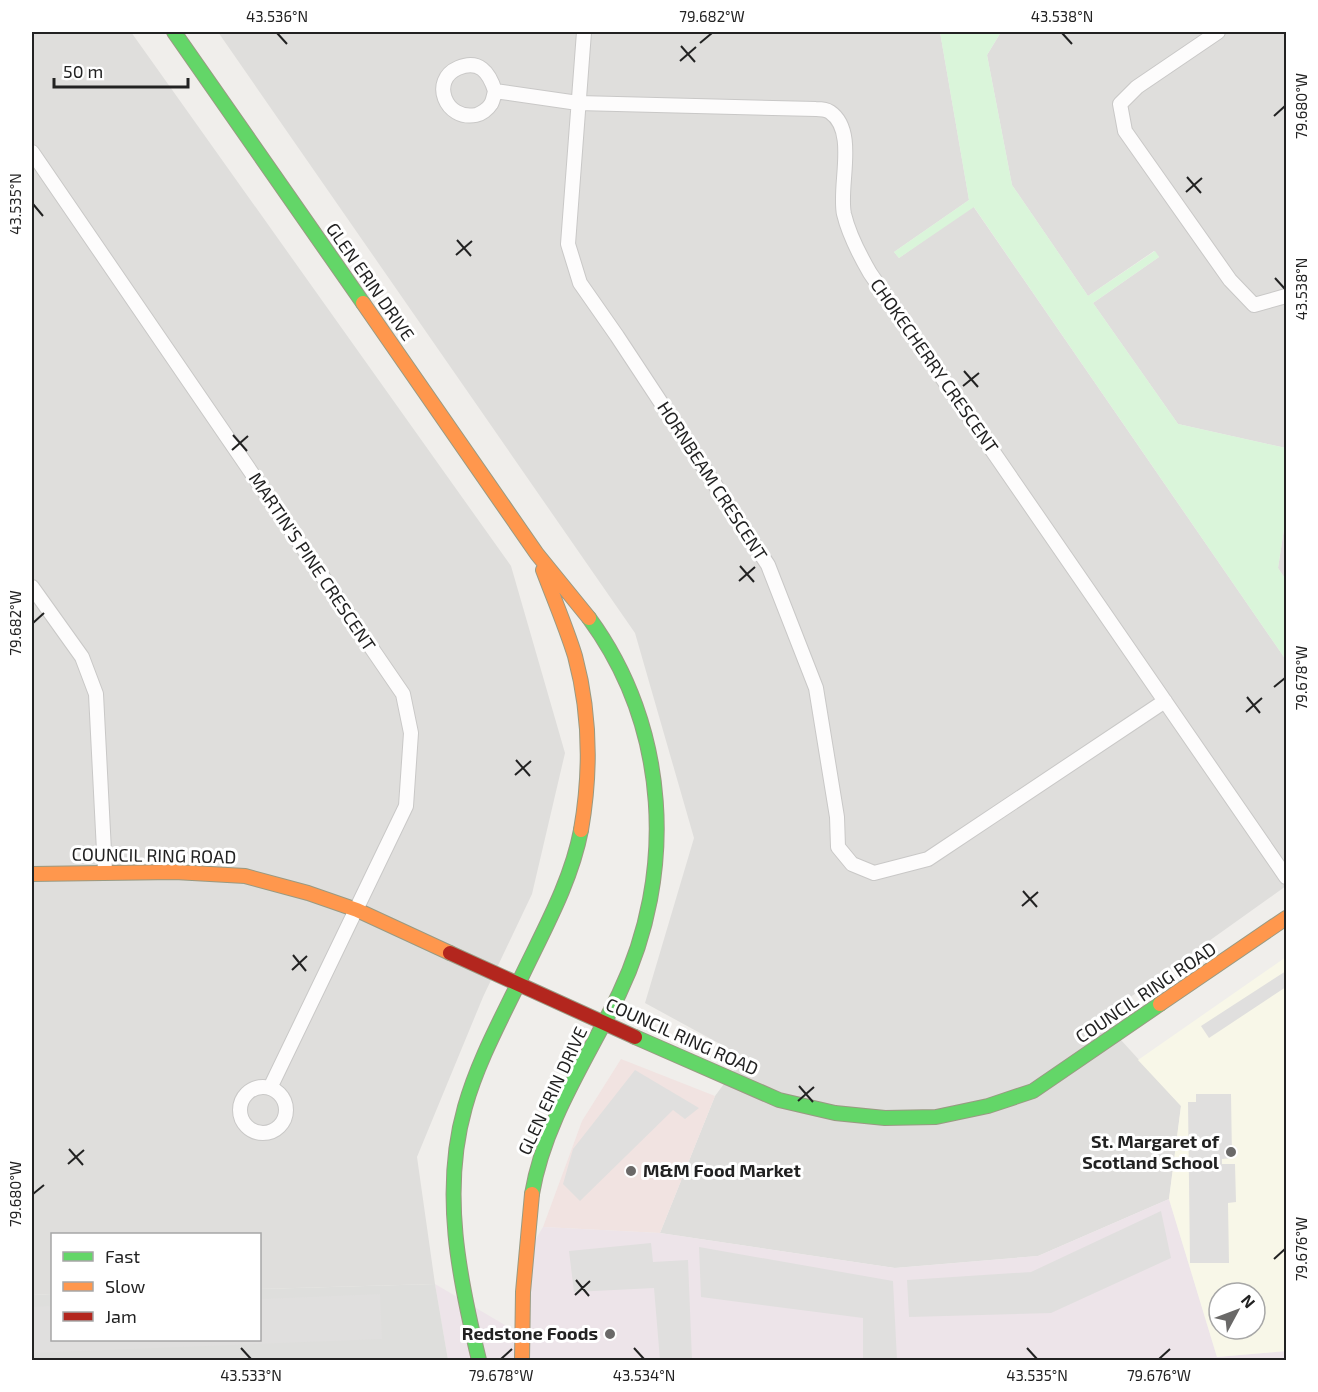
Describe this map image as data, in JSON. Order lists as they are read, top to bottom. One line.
{"streets":{"street":["GLEN ERIN DRIVE","CHOKECHERRY CRESCENT","HORNBEAM CRESCENT","MARTIN'S PINE CRESCENT","COUNCIL RING ROAD"]},"crossings":[["GLEN ERIN DRIVE","COUNCIL RING ROAD"],["CHOKECHERRY CRESCENT","HORNBEAM CRESCENT"],["MARTIN'S PINE CRESCENT","COUNCIL RING ROAD"]],"places":["St. Margaret of Scotland School","M&M Food Market","Redstone Foods"],"legend":["Fast","Slow","Jam"],"scale_bar":"50 m","north":"top right","coordinates":["43.536°N","79.682°W","43.538°N","79.680°W","43.535°N","79.678°W","79.676°W","43.533°N","43.534°N"]}
